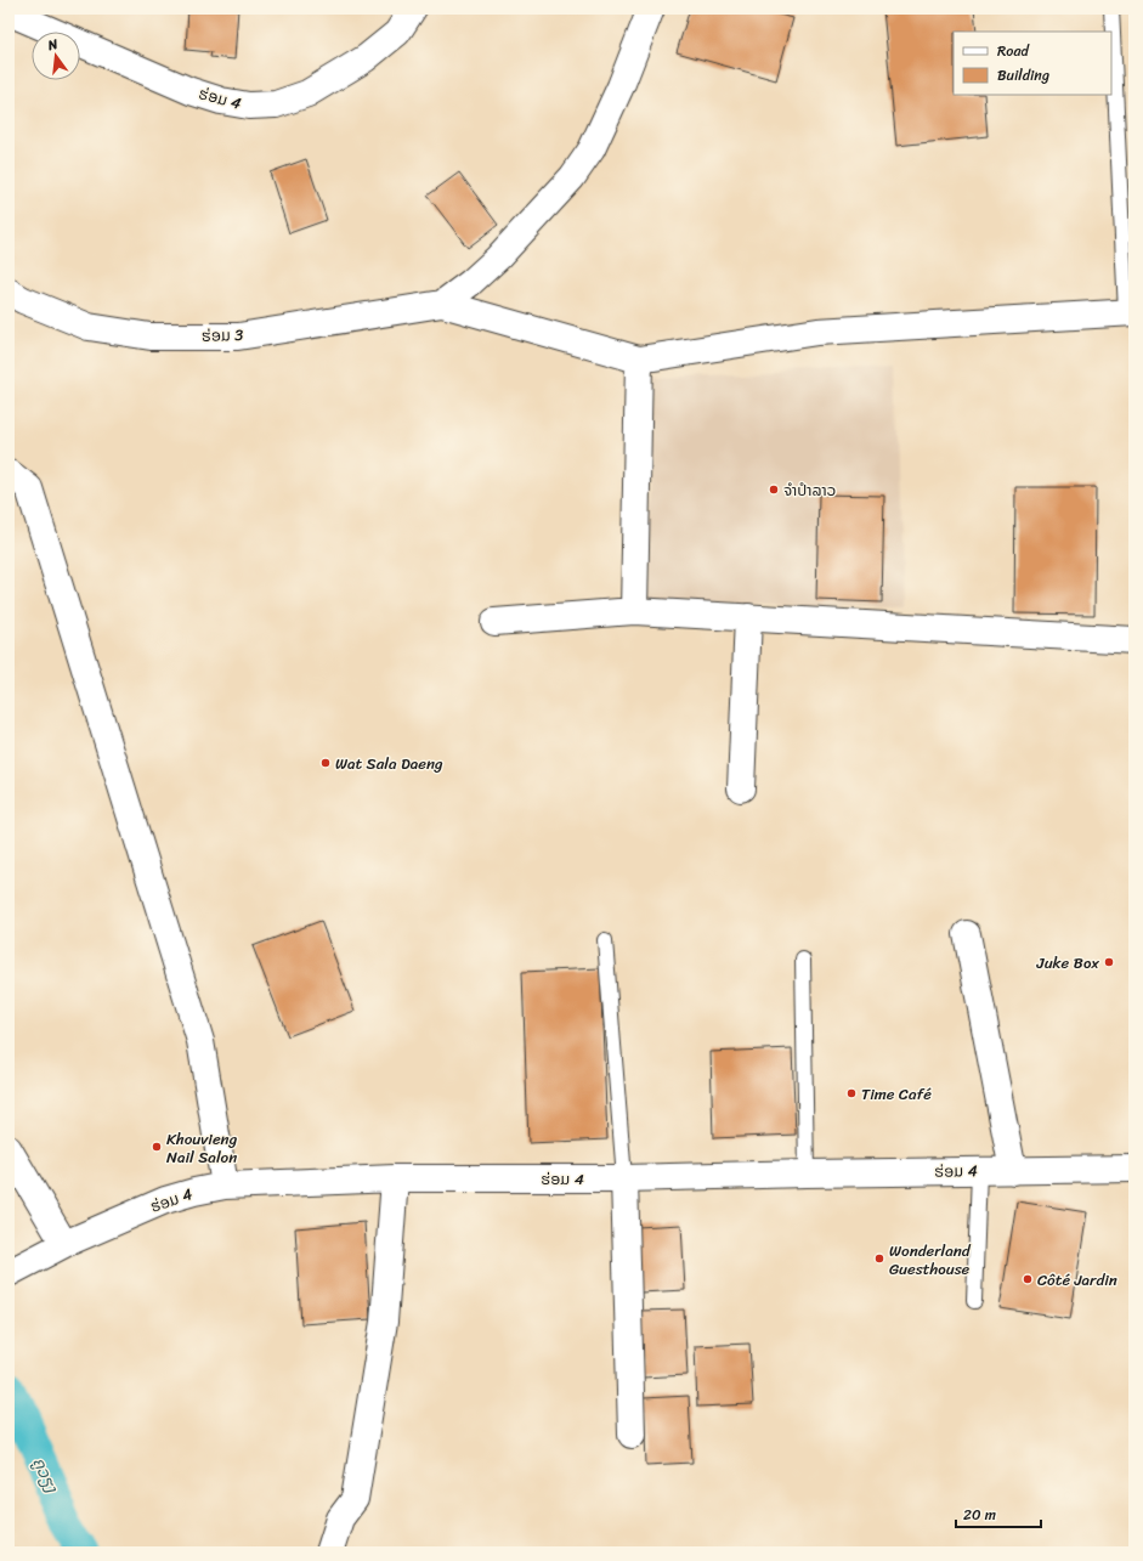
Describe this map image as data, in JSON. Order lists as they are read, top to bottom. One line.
{"streets":{"street":["ຮ່ອມ 4","ຮ່ອມ 3"]},"water":["ຄູວຽງ"],"places":["ຈຳປຳລາວ","Wat Sala Daeng","Juke Box","Time Café","Khouvieng Nail Salon","Wonderland Guesthouse","Côté Jardin"],"legend":["Road","Building"],"scale_bar":"20 m","north":"top"}
